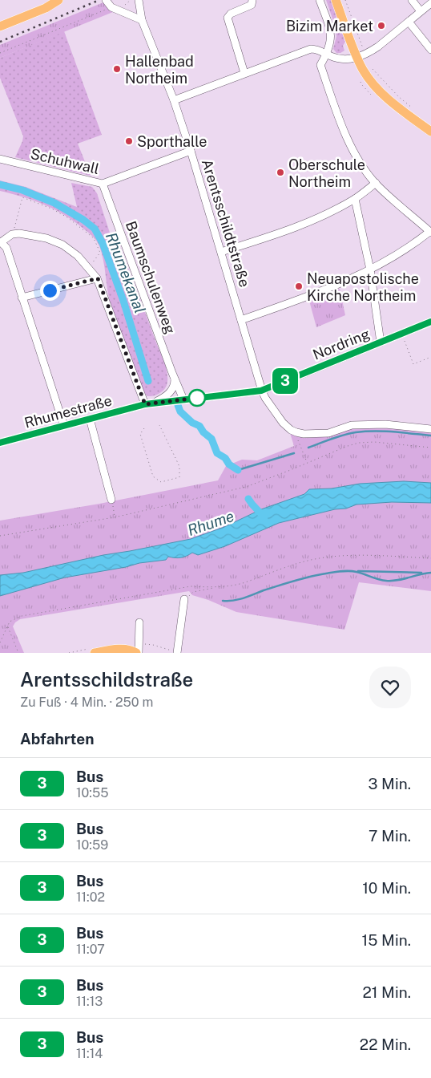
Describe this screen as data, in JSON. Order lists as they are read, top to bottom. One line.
{"streets":{"street":["Schuhwall","Arentsschildtstraße","Baumschulenweg","Nordring","Rhumestraße"]},"crossings":[["Schuhwall","Arentsschildtstraße"],["Schuhwall","Baumschulenweg"],["Arentsschildtstraße","Nordring"],["Arentsschildtstraße","Rhumestraße"],["Baumschulenweg","Rhumestraße"],["Nordring","Rhumestraße"]],"water":["Rhumekanal","Rhume"],"places":["Bizim Market","Hallenbad Northeim","Sporthalle","Oberschule Northeim","Neuapostolische Kirche Northeim"],"lines":["bus line 3"],"page":{"on_map":"3","heading":[["Arentsschildstraße","Zu Fuß · 4 Min. · 250 m"],"Abfahrten"],"list":[{"mark":"3","name":"Bus","note":"10:55","value":"3 Min."},{"mark":"3","name":"Bus","note":"10:59","value":"7 Min."},{"mark":"3","name":"Bus","note":"11:02","value":"10 Min."},{"mark":"3","name":"Bus","note":"11:07","value":"15 Min."},{"mark":"3","name":"Bus","note":"11:13","value":"21 Min."},{"mark":"3","name":"Bus","note":"11:14","value":"22 Min."}]}}
